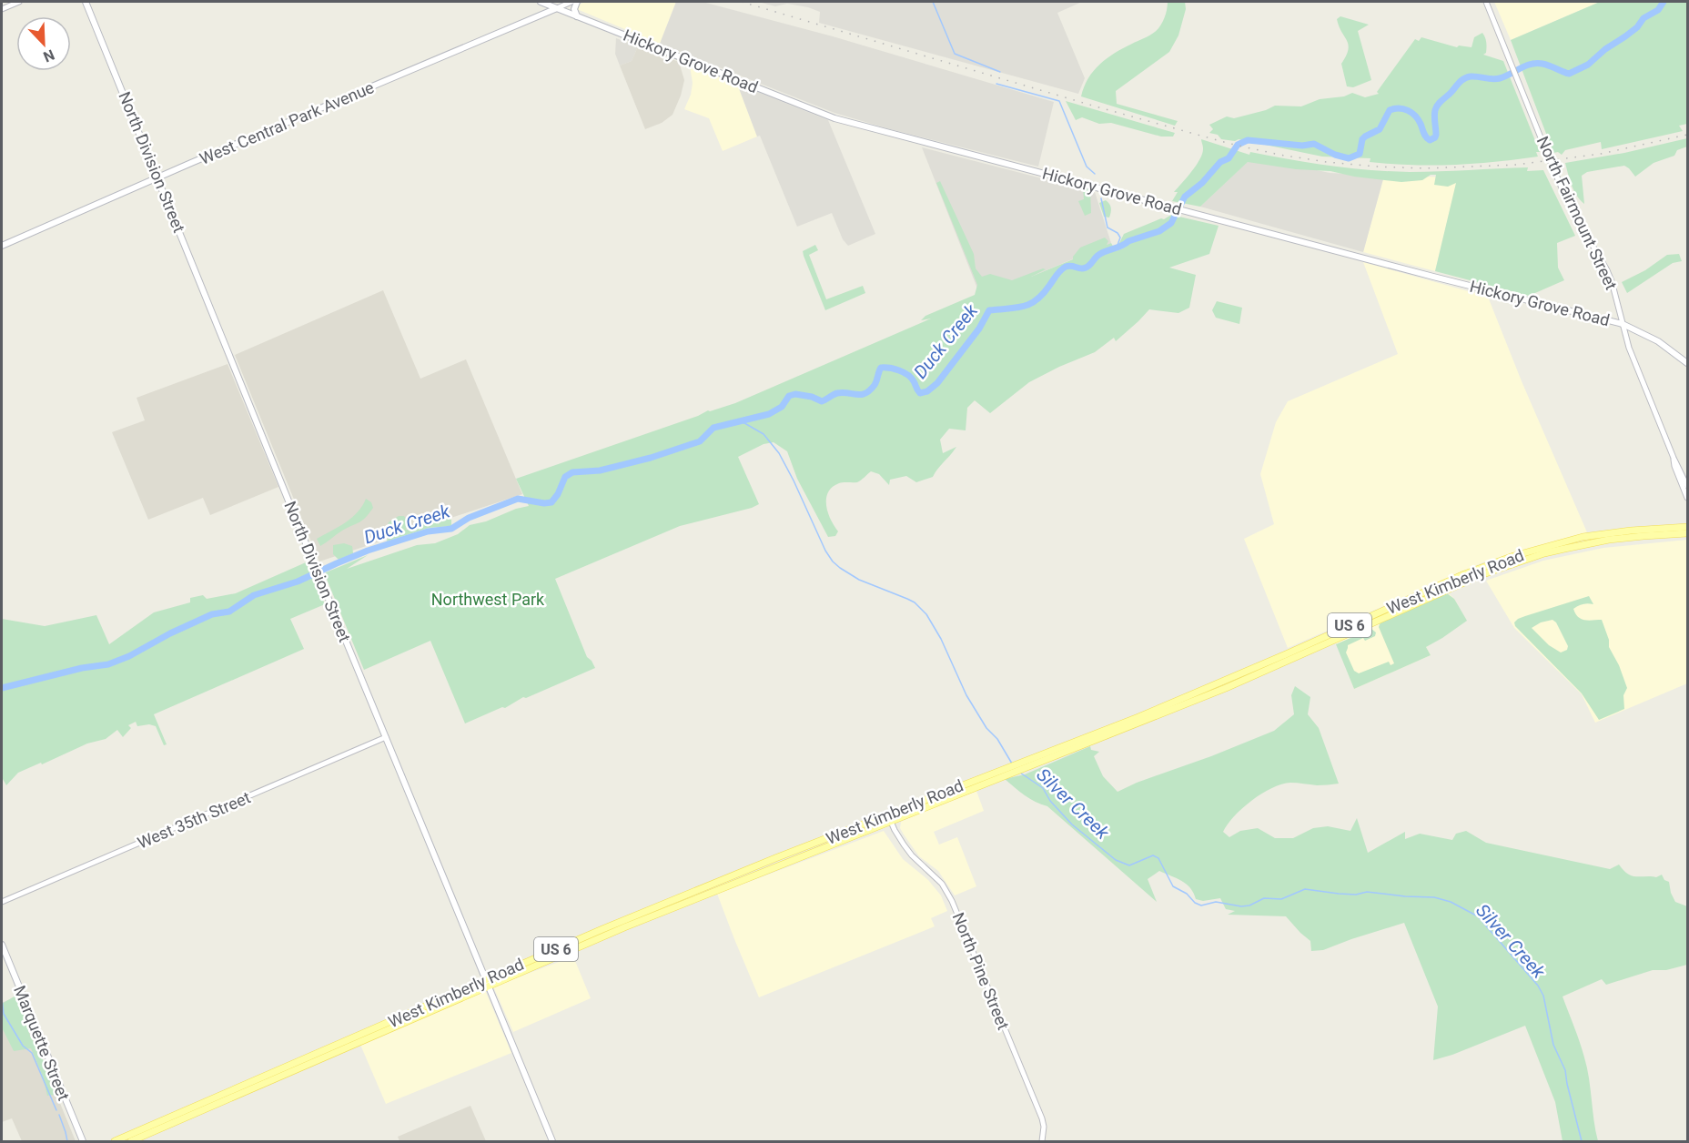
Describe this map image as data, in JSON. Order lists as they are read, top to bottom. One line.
{"streets":{"main road":["Hickory Grove Road","West Central Park Avenue","North Division Street","West Kimberly Road","US 6","Marquette Street"],"street":["North Fairmount Street","West 35th Street","North Pine Street"]},"crossings":[["Hickory Grove Road","West Central Park Avenue"],["Hickory Grove Road","North Fairmount Street"],["West Central Park Avenue","North Division Street"],["North Division Street","West Kimberly Road"],["North Division Street","West 35th Street"],["West Kimberly Road","North Pine Street"]],"water":["Duck Creek","Silver Creek"],"parks":["Northwest Park"],"north":"bottom right"}
